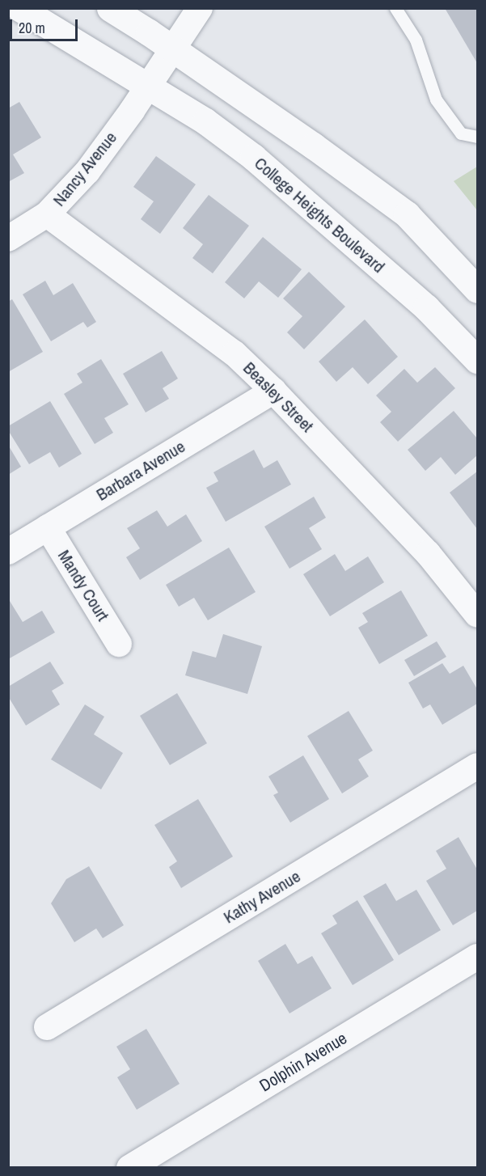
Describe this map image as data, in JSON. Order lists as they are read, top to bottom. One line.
{"streets":{"street":["Nancy Avenue","College Heights Boulevard","Beasley Street","Barbara Avenue","Mandy Court","Kathy Avenue","Dolphin Avenue"]},"crossings":[["Nancy Avenue","College Heights Boulevard"],["Nancy Avenue","Beasley Street"],["Beasley Street","Barbara Avenue"],["Barbara Avenue","Mandy Court"]],"scale_bar":"20 m"}
